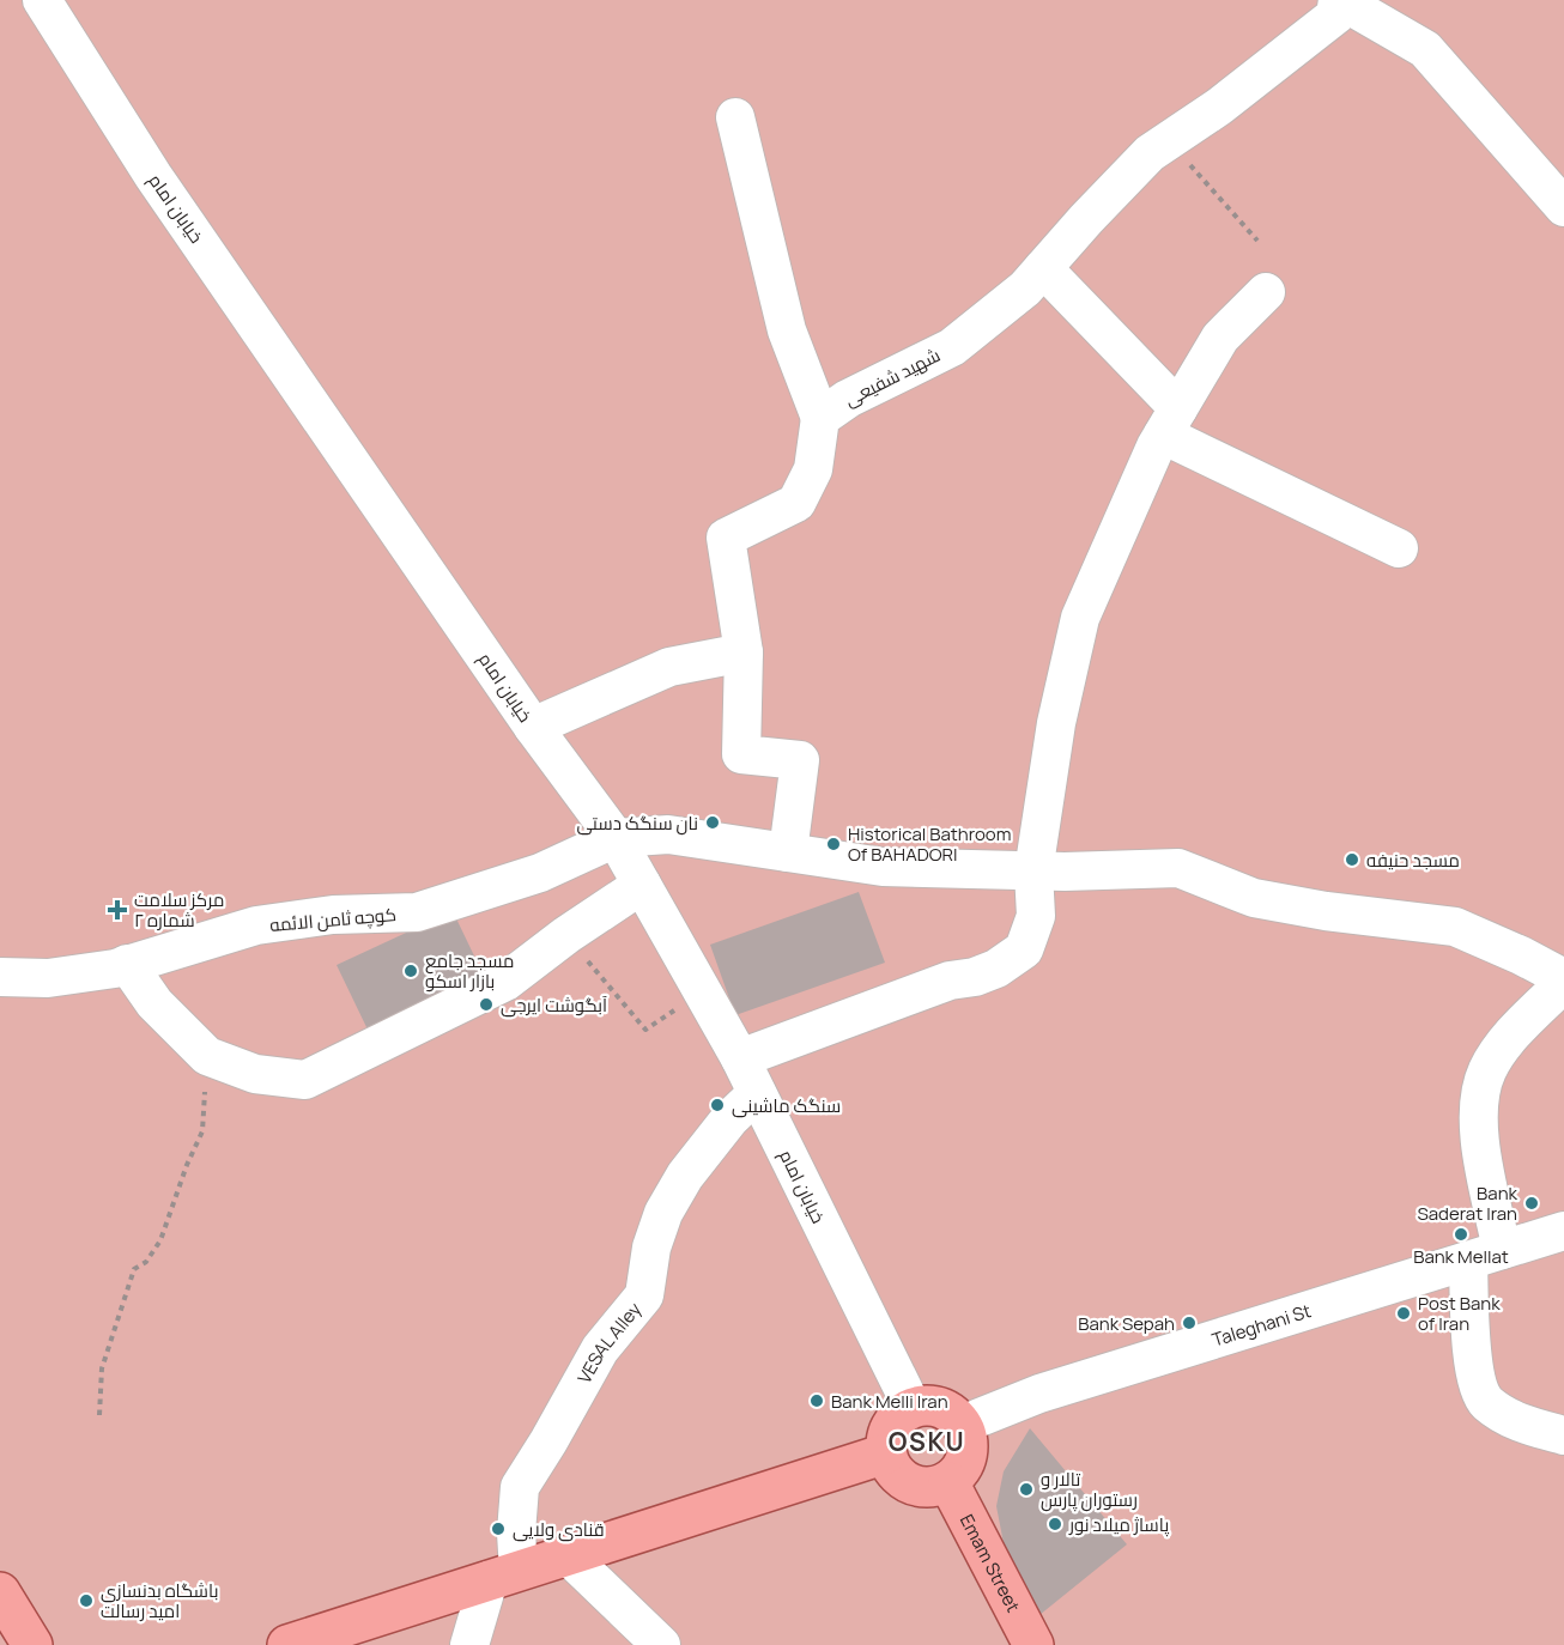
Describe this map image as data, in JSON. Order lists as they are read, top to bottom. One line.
{"streets":{"main road":["Emam Street"],"street":["خیابان امام","شهید شفیعی","کوچه ثامن الائمه","Taleghani St","VESAL Alley"]},"crossings":[["خیابان امام","کوچه ثامن الائمه"],["خیابان امام","Taleghani St"],["خیابان امام","VESAL Alley"],["خیابان امام","Emam Street"],["Taleghani St","Emam Street"]],"districts":["OSKU"],"places":{"other":["نان سنگک دستی","Historical Bathroom Of BAHADORI","مسجد حنیفه","مسجد جامع بازار اسکو","آبگوشت ایرجی","سنگک ماشینی","Bank Saderat Iran","Bank Mellat","Post Bank of Iran","Bank Sepah","Bank Melli Iran","تالار و رستوران پارس","پاساژ میلاد نور","قنادی ولایی","باشگاه بدنسازی امید رسالت"],"health":["مرکز سلامت شماره ۲"]}}
